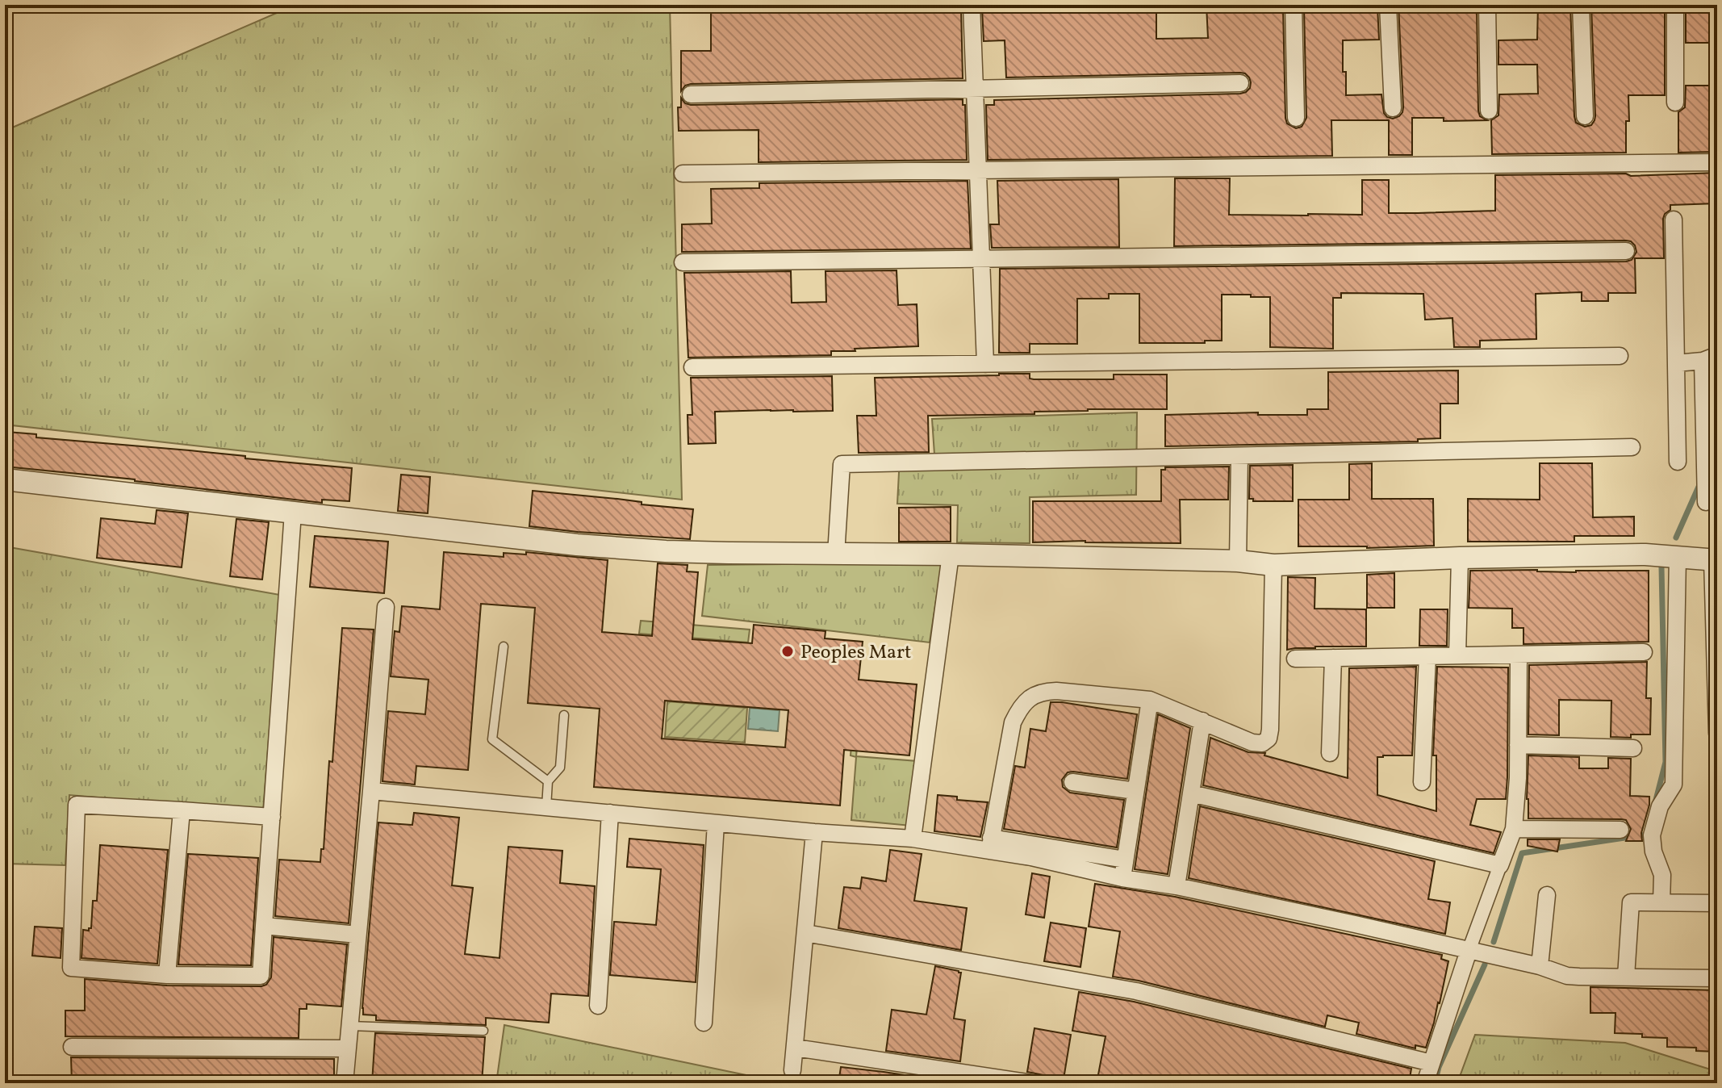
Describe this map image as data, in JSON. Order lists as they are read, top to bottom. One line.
{"places":["Peoples Mart"]}
